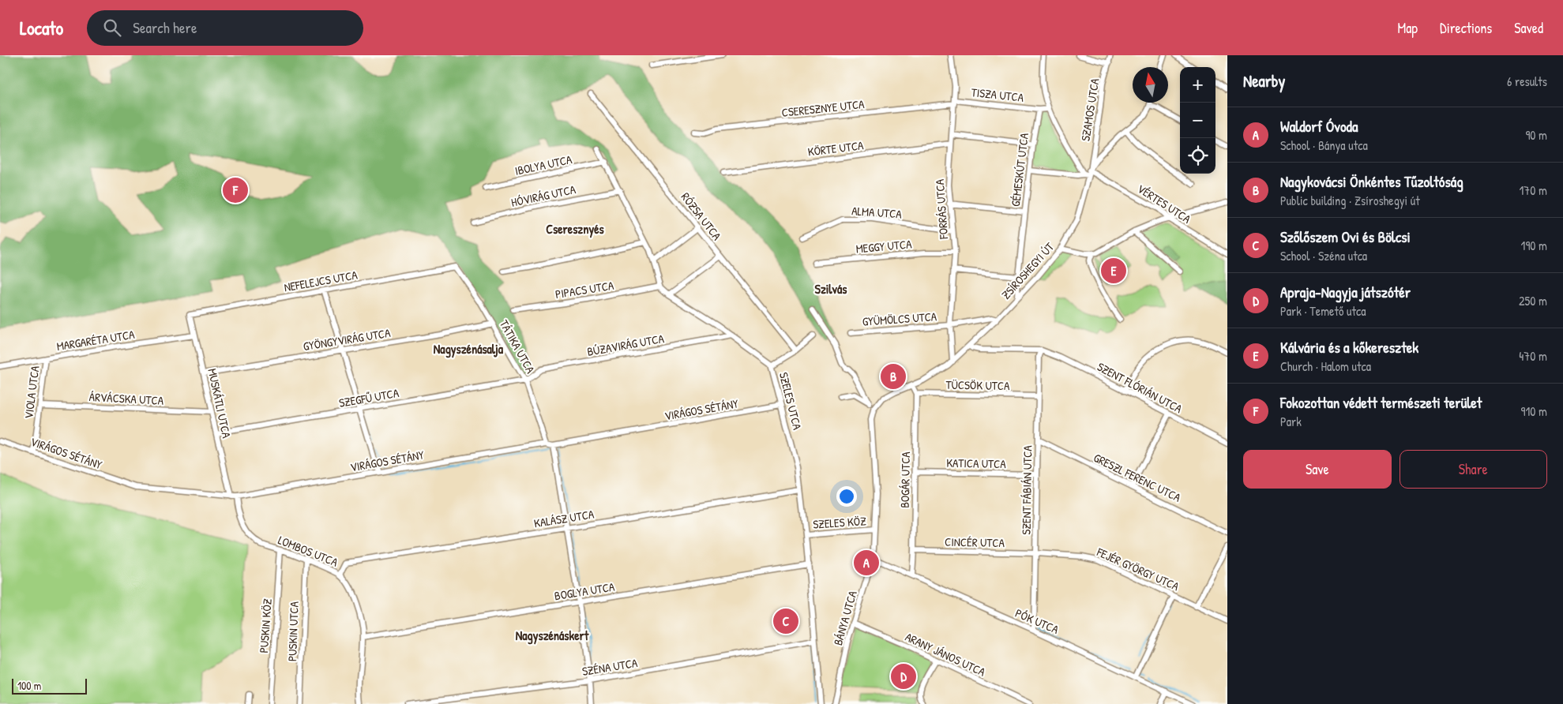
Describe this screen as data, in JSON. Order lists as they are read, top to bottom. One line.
{"streets":{"street":["TISZA UTCA","CSERESZNYE UTCA","SZAMOS UTCA","KÖRTE UTCA","IBOLYA UTCA","GÉMESKÚT UTCA","HÓVIRÁG UTCA","VÉRTES UTCA","FORRÁS UTCA","ALMA UTCA","RÓZSA UTCA","MEGGY UTCA","ZSÍROSHEGYI ÚT","NEFELEJCS UTCA","PIPACS UTCA","GYÜMÖLCS UTCA","GYÖNGYVIRÁG UTCA","MARGARÉTA UTCA","BÚZAVIRÁG UTCA","TÁTIKA UTCA","TÜCSÖK UTCA","SZENT FLÓRIÁN UTCA","VIOLA UTCA","SZEGFŰ UTCA","ÁRVÁCSKA UTCA","SZELES UTCA","MUSKÁTLI UTCA","VIRÁGOS SÉTÁNY","KATICA UTCA","GRESZL FERENC UTCA","BOGÁR UTCA","SZENT FÁBIÁN UTCA","KALÁSZ UTCA","SZELES KÖZ","CINCÉR UTCA","LOMBOS UTCA","FEJÉR GYÖRGY UTCA","BOGLYA UTCA","BÁNYA UTCA","PÓK UTCA","PUSKIN KÖZ","PUSKIN UTCA","ARANY JÁNOS UTCA","SZÉNA UTCA"]},"crossings":[["TISZA UTCA","CSERESZNYE UTCA"],["TISZA UTCA","GÉMESKÚT UTCA"],["TISZA UTCA","FORRÁS UTCA"],["CSERESZNYE UTCA","FORRÁS UTCA"],["SZAMOS UTCA","VÉRTES UTCA"],["SZAMOS UTCA","ZSÍROSHEGYI ÚT"],["KÖRTE UTCA","FORRÁS UTCA"],["GÉMESKÚT UTCA","ZSÍROSHEGYI ÚT"],["VÉRTES UTCA","ZSÍROSHEGYI ÚT"],["FORRÁS UTCA","ALMA UTCA"],["FORRÁS UTCA","MEGGY UTCA"],["FORRÁS UTCA","ZSÍROSHEGYI ÚT"],["FORRÁS UTCA","GYÜMÖLCS UTCA"],["ZSÍROSHEGYI ÚT","GYÜMÖLCS UTCA"],["ZSÍROSHEGYI ÚT","BOGÁR UTCA"],["ZSÍROSHEGYI ÚT","BÁNYA UTCA"],["NEFELEJCS UTCA","TÁTIKA UTCA"],["NEFELEJCS UTCA","MUSKÁTLI UTCA"],["PIPACS UTCA","SZELES UTCA"],["GYÖNGYVIRÁG UTCA","TÁTIKA UTCA"],["GYÖNGYVIRÁG UTCA","MUSKÁTLI UTCA"],["MARGARÉTA UTCA","VIOLA UTCA"],["MARGARÉTA UTCA","MUSKÁTLI UTCA"],["BÚZAVIRÁG UTCA","TÁTIKA UTCA"],["BÚZAVIRÁG UTCA","SZEGFŰ UTCA"],["BÚZAVIRÁG UTCA","SZELES UTCA"],["TÁTIKA UTCA","SZEGFŰ UTCA"],["TÁTIKA UTCA","VIRÁGOS SÉTÁNY"],["TÜCSÖK UTCA","BOGÁR UTCA"],["TÜCSÖK UTCA","SZENT FÁBIÁN UTCA"],["SZENT FLÓRIÁN UTCA","SZENT FÁBIÁN UTCA"],["VIOLA UTCA","ÁRVÁCSKA UTCA"],["VIOLA UTCA","VIRÁGOS SÉTÁNY"],["SZEGFŰ UTCA","MUSKÁTLI UTCA"],["ÁRVÁCSKA UTCA","MUSKÁTLI UTCA"],["SZELES UTCA","VIRÁGOS SÉTÁNY"],["SZELES UTCA","KALÁSZ UTCA"],["SZELES UTCA","SZELES KÖZ"],["SZELES UTCA","BOGLYA UTCA"],["SZELES UTCA","SZÉNA UTCA"],["MUSKÁTLI UTCA","VIRÁGOS SÉTÁNY"],["VIRÁGOS SÉTÁNY","LOMBOS UTCA"],["KATICA UTCA","BOGÁR UTCA"],["KATICA UTCA","SZENT FÁBIÁN UTCA"],["GRESZL FERENC UTCA","SZENT FÁBIÁN UTCA"],["BOGÁR UTCA","CINCÉR UTCA"],["BOGÁR UTCA","PÓK UTCA"],["SZENT FÁBIÁN UTCA","CINCÉR UTCA"],["SZENT FÁBIÁN UTCA","FEJÉR GYÖRGY UTCA"],["SZENT FÁBIÁN UTCA","PÓK UTCA"],["KALÁSZ UTCA","LOMBOS UTCA"],["SZELES KÖZ","BÁNYA UTCA"],["CINCÉR UTCA","FEJÉR GYÖRGY UTCA"],["LOMBOS UTCA","BOGLYA UTCA"],["LOMBOS UTCA","PUSKIN KÖZ"],["LOMBOS UTCA","PUSKIN UTCA"],["BÁNYA UTCA","PÓK UTCA"],["BÁNYA UTCA","ARANY JÁNOS UTCA"]],"districts":["Cseresznyés","Szilvás","Nagyszénásalja","Nagyszénáskert"],"scale_bar":"100 m","north":"top","page":{"header":"Locato","search":"Search here","nav":["Map","Directions","Saved"],"heading":["Nearby","6 results"],"map_buttons":["+","−"],"list":[{"mark":"A","name":"Waldorf Óvoda","note":"School · Bánya utca","value":"90 m"},{"mark":"B","name":"Nagykovácsi Önkéntes Tűzoltóság","note":"Public building · Zsíroshegyi út","value":"170 m"},{"mark":"C","name":"Szőlőszem Ovi és Bölcsi","note":"School · Széna utca","value":"190 m"},{"mark":"D","name":"Apraja-Nagyja játszótér","note":"Park · Temető utca","value":"250 m"},{"mark":"E","name":"Kálvária és a kőkeresztek","note":"Church · Halom utca","value":"470 m"},{"mark":"F","name":"Fokozottan védett természeti terület","note":"Park","value":"910 m"}],"pins":["F","E","B","A","C","D"],"buttons":["Save","Share"],"scale":"100 m"}}
